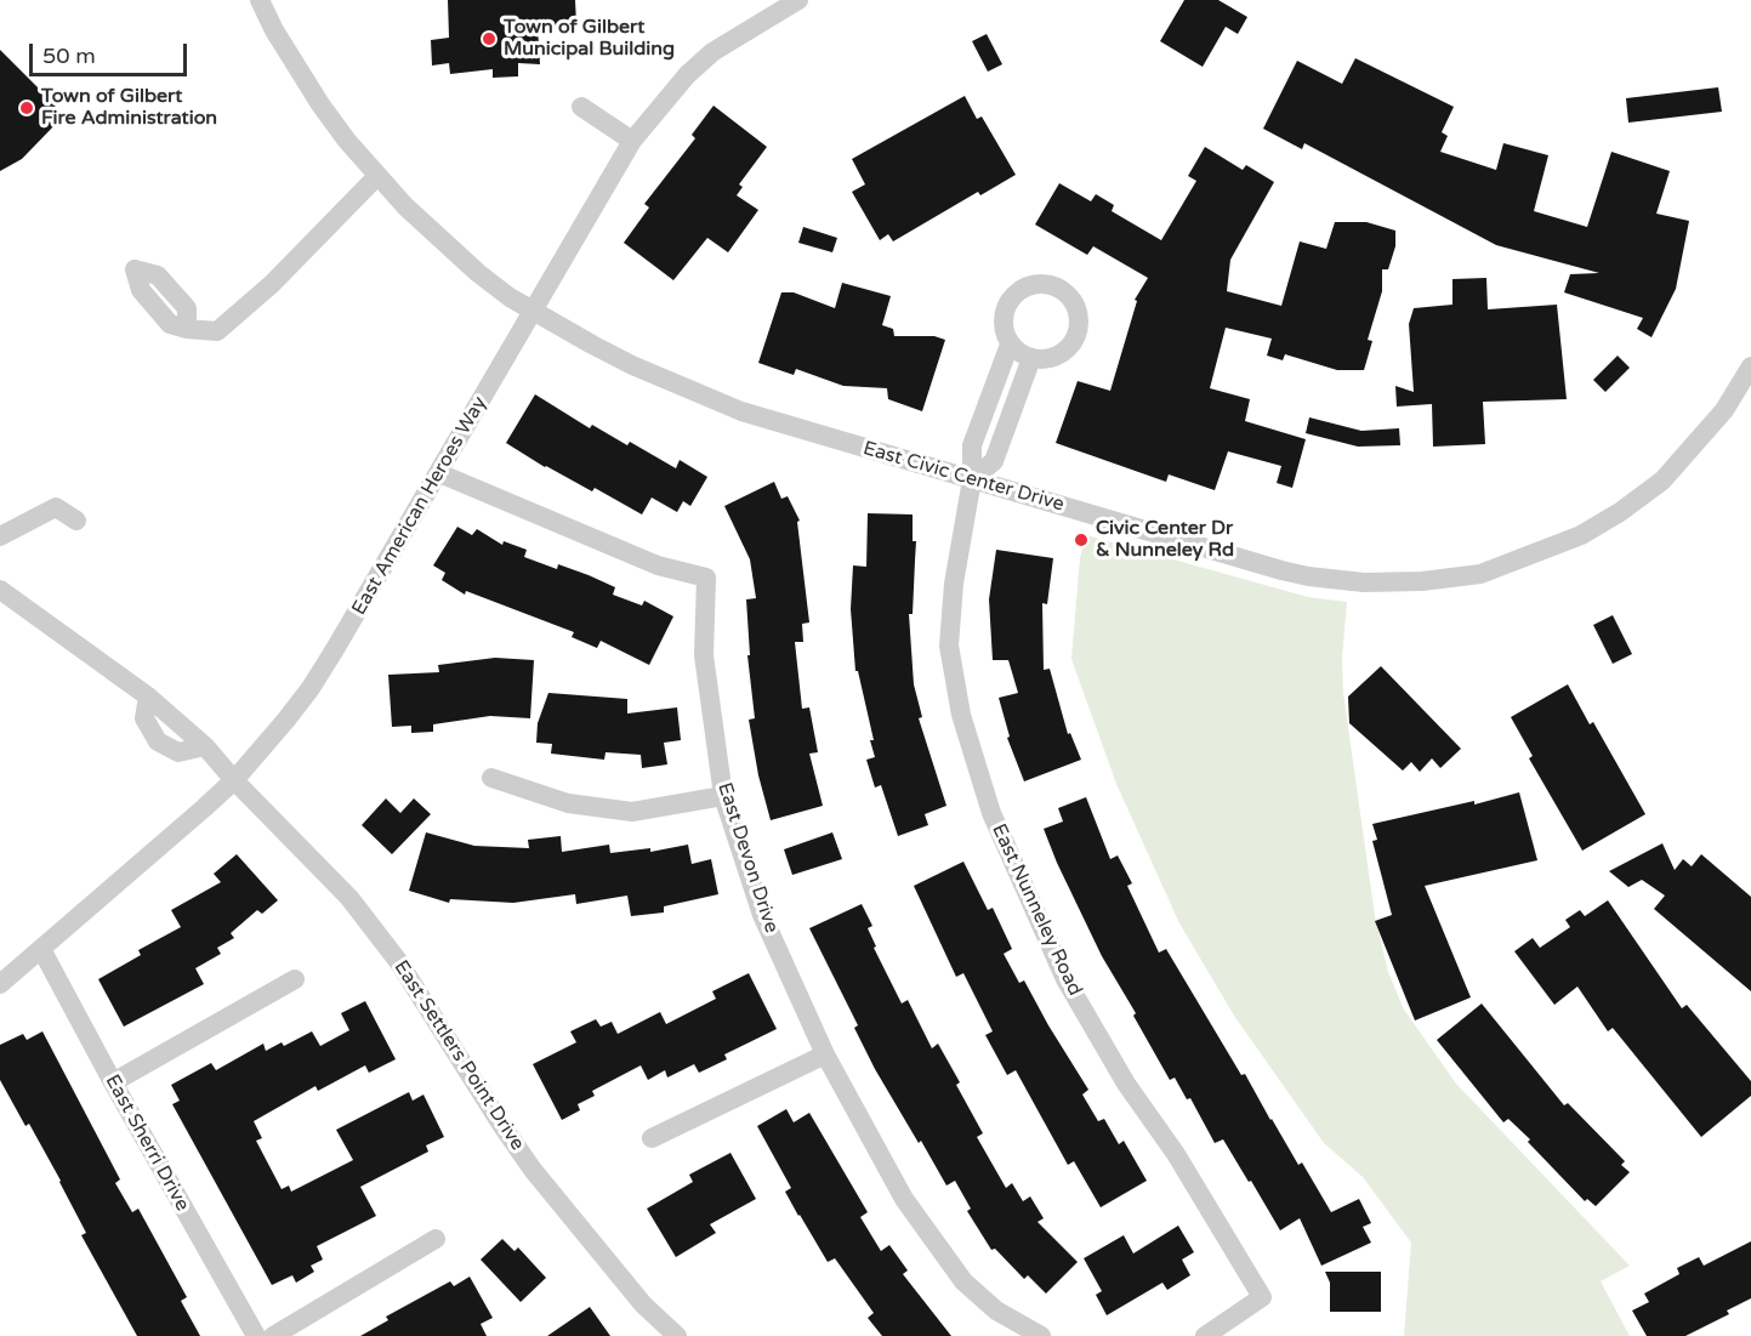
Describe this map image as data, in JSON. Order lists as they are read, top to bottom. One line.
{"streets":{"street":["East Civic Center Drive","East American Heroes Way","East Devon Drive","East Nunneley Road","East Settlers Point Drive","East Sherri Drive"]},"crossings":[["East Civic Center Drive","East American Heroes Way"],["East Civic Center Drive","East Nunneley Road"],["East American Heroes Way","East Devon Drive"],["East American Heroes Way","East Settlers Point Drive"],["East American Heroes Way","East Sherri Drive"]],"places":["Town of Gilbert Municipal Building","Town of Gilbert Fire Administration","Civic Center Dr & Nunneley Rd"],"scale_bar":"50 m"}
